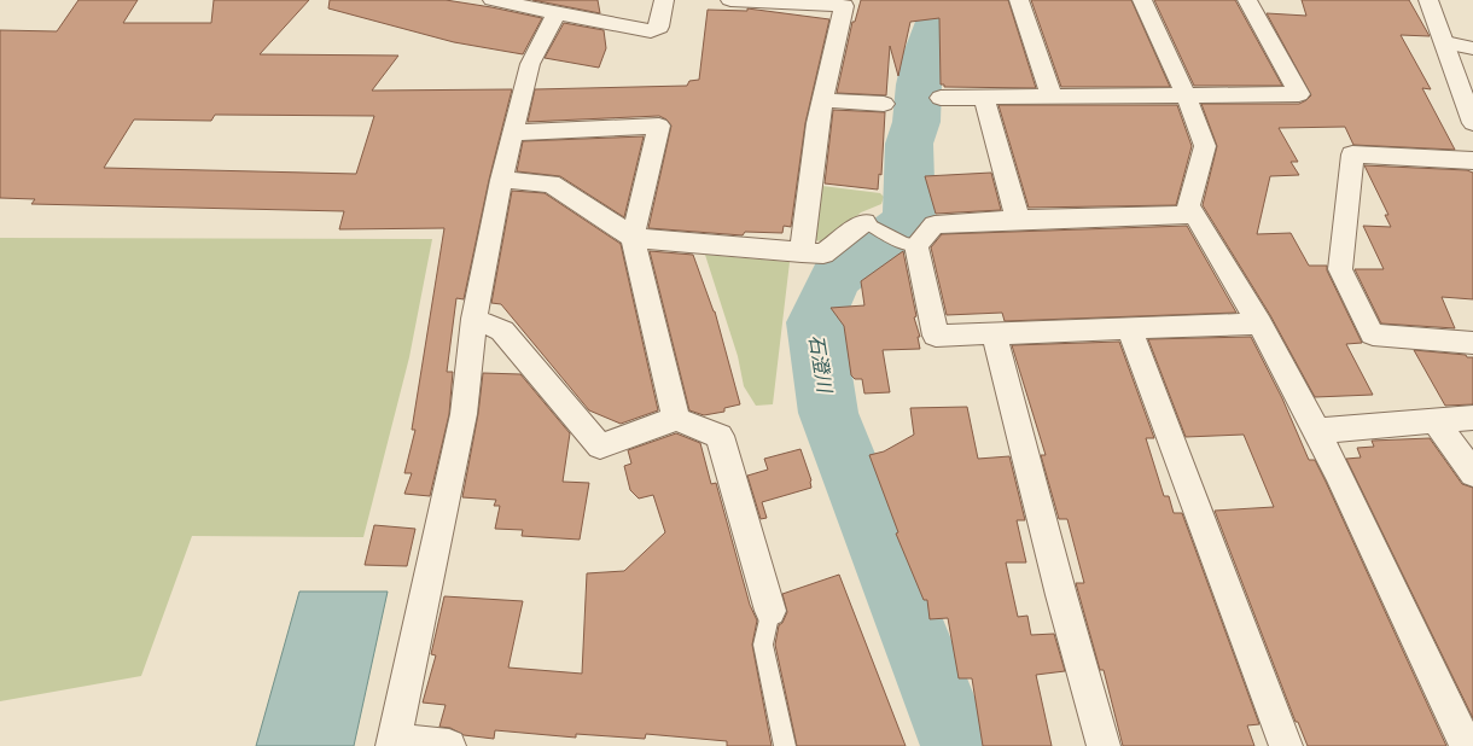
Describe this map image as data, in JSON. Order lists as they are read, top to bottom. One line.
{"water":["石澄川"]}
